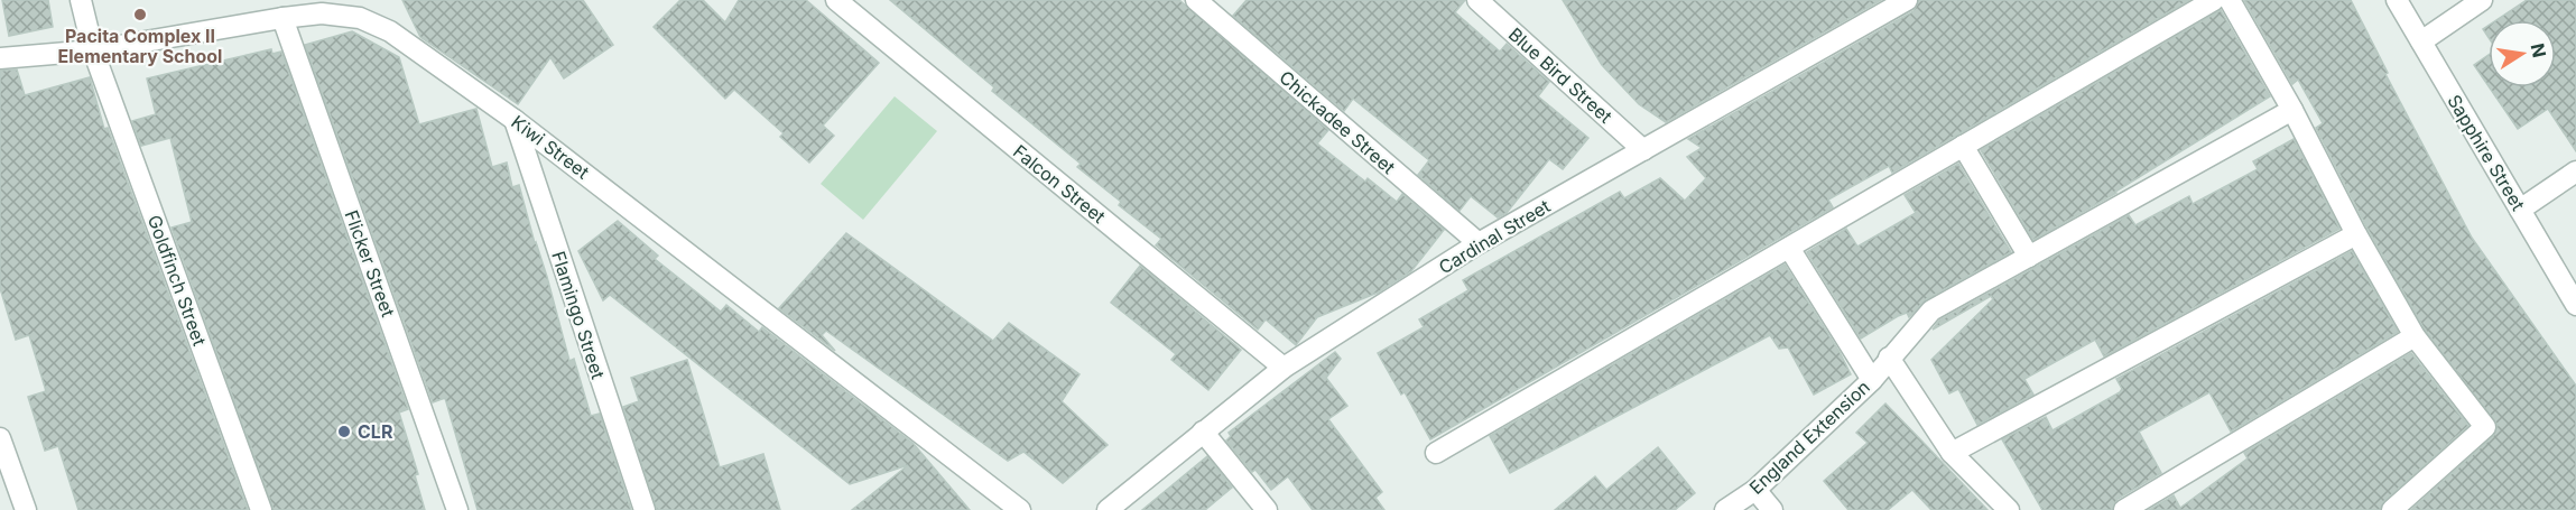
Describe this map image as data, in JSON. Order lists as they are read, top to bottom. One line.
{"streets":{"street":["Blue Bird Street","Chickadee Street","Kiwi Street","Sapphire Street","Falcon Street","Cardinal Street","Flicker Street","Goldfinch Street","Flamingo Street","England Extension"]},"crossings":[["Blue Bird Street","Cardinal Street"],["Chickadee Street","Cardinal Street"],["Kiwi Street","Flicker Street"],["Kiwi Street","Goldfinch Street"],["Kiwi Street","Flamingo Street"],["Falcon Street","Cardinal Street"]],"places":["Pacita Complex II Elementary School","CLR"],"north":"right"}
